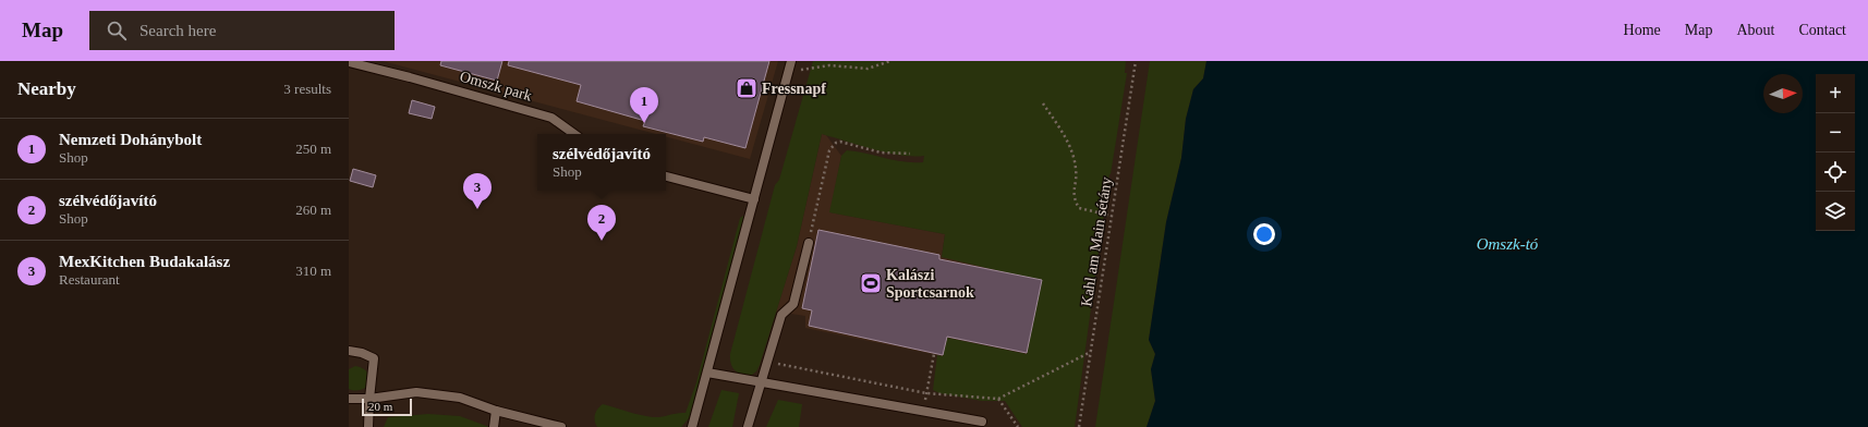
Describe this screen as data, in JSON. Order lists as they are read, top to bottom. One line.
{"streets":{"lane":["Omszk park"],"path":["Kahl am Main sétány"]},"water":["Omszk-tó"],"places":{"shop":["Fressnapf"],"sports":["Kalászi Sportcsarnok"]},"scale_bar":"20 m","north":"right","page":{"header":"Map","search":"Search here","nav":["Home","Map","About","Contact"],"heading":["Nearby","3 results"],"map_buttons":["+","−"],"pins":["1","3","2"],"list":[{"mark":"1","name":"Nemzeti Dohánybolt","note":"Shop","value":"250 m"},{"mark":"2","name":"szélvédőjavító","note":"Shop","value":"260 m"},{"mark":"3","name":"MexKitchen Budakalász","note":"Restaurant","value":"310 m"}],"popup":["szélvédőjavító","Shop"],"scale":"20 m"}}
